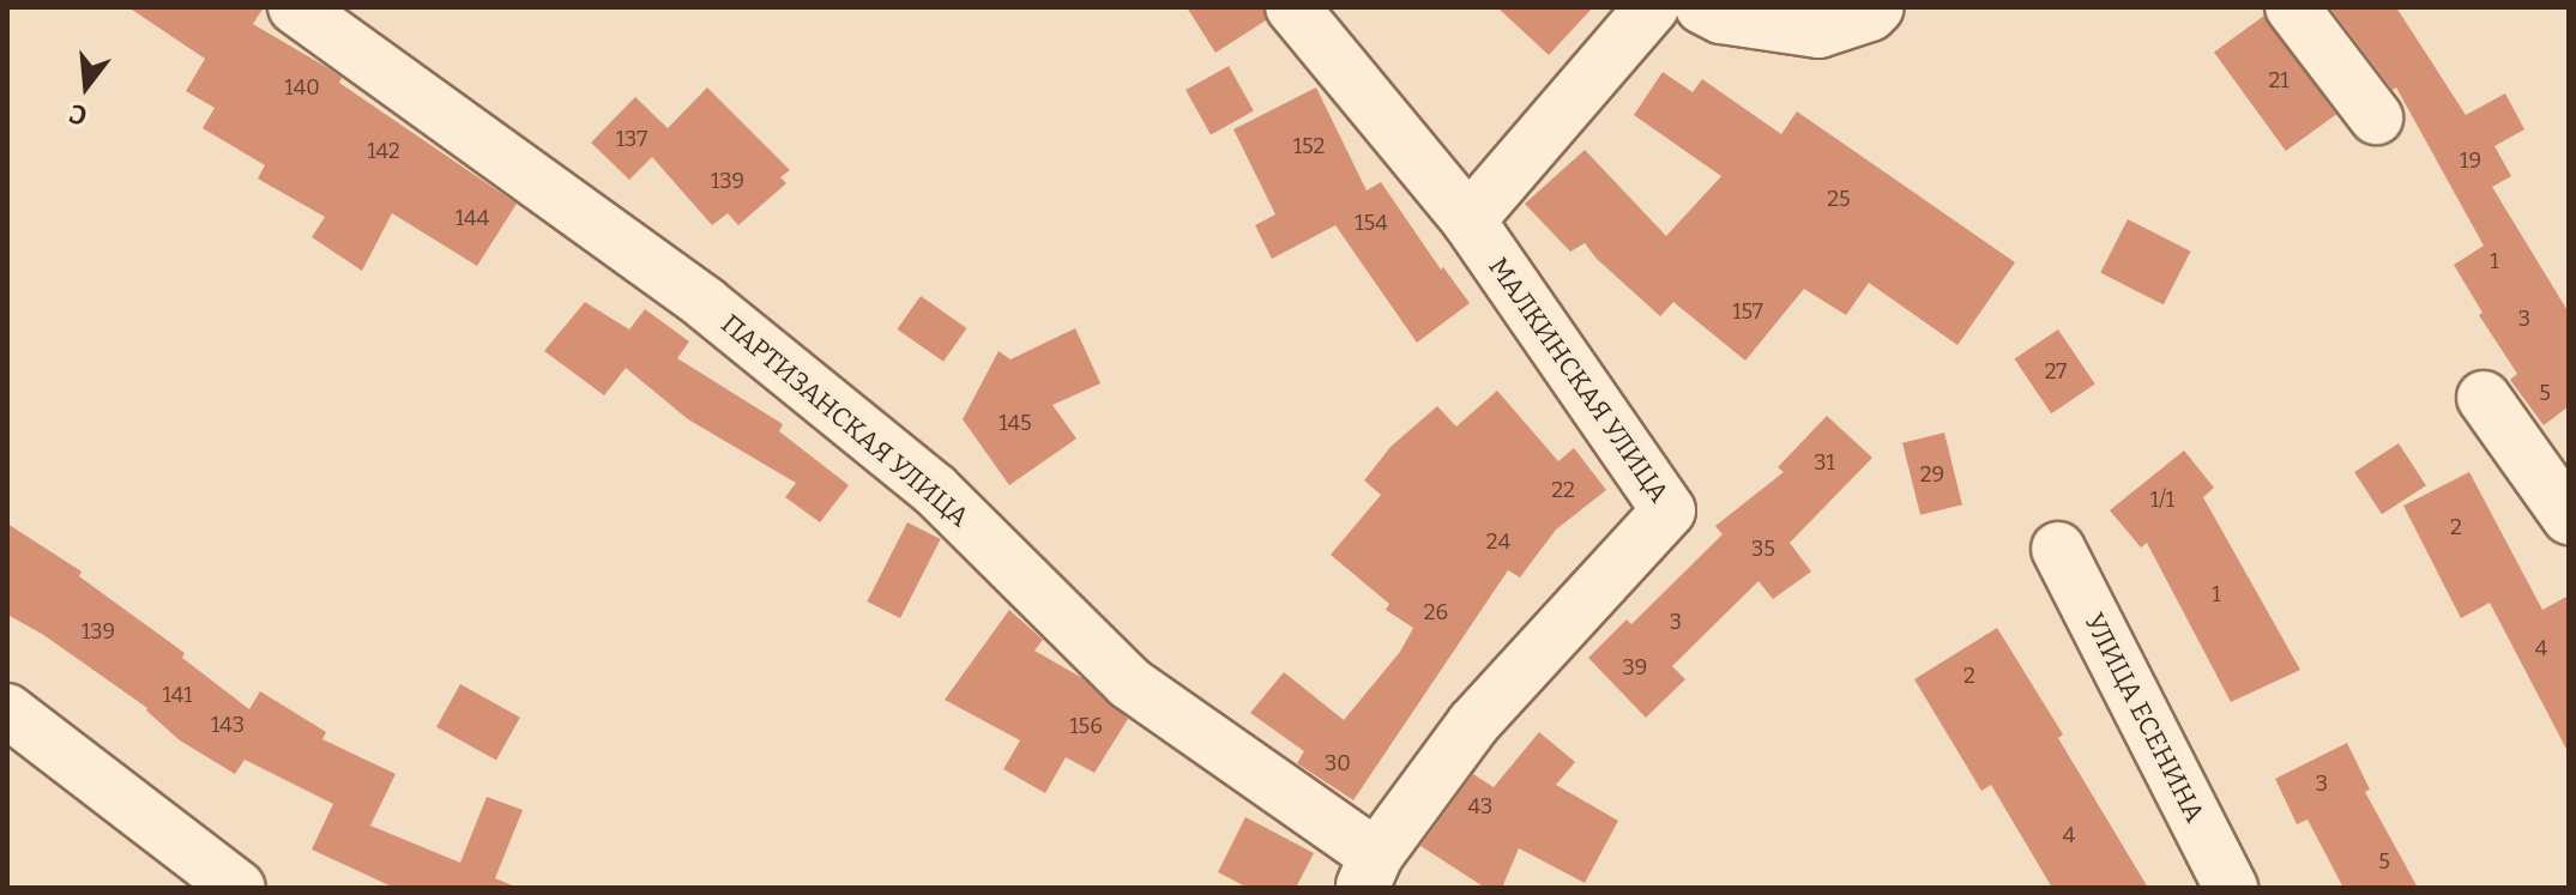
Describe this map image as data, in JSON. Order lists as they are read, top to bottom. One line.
{"streets":{"street":["МАЛКИНСКАЯ УЛИЦА","ПАРТИЗАНСКАЯ УЛИЦА","УЛИЦА ЕСЕНИНА"]},"crossings":[["МАЛКИНСКАЯ УЛИЦА","ПАРТИЗАНСКАЯ УЛИЦА"]],"house_numbers":["21","140","137","152","142","19","139","25","144","154","1","157","3","27","5","145","31","29","22","1/1","2","24","35","1","26","3","139","4","39","2","141","143","156","30","3","43","4","5"],"north":"bottom"}
